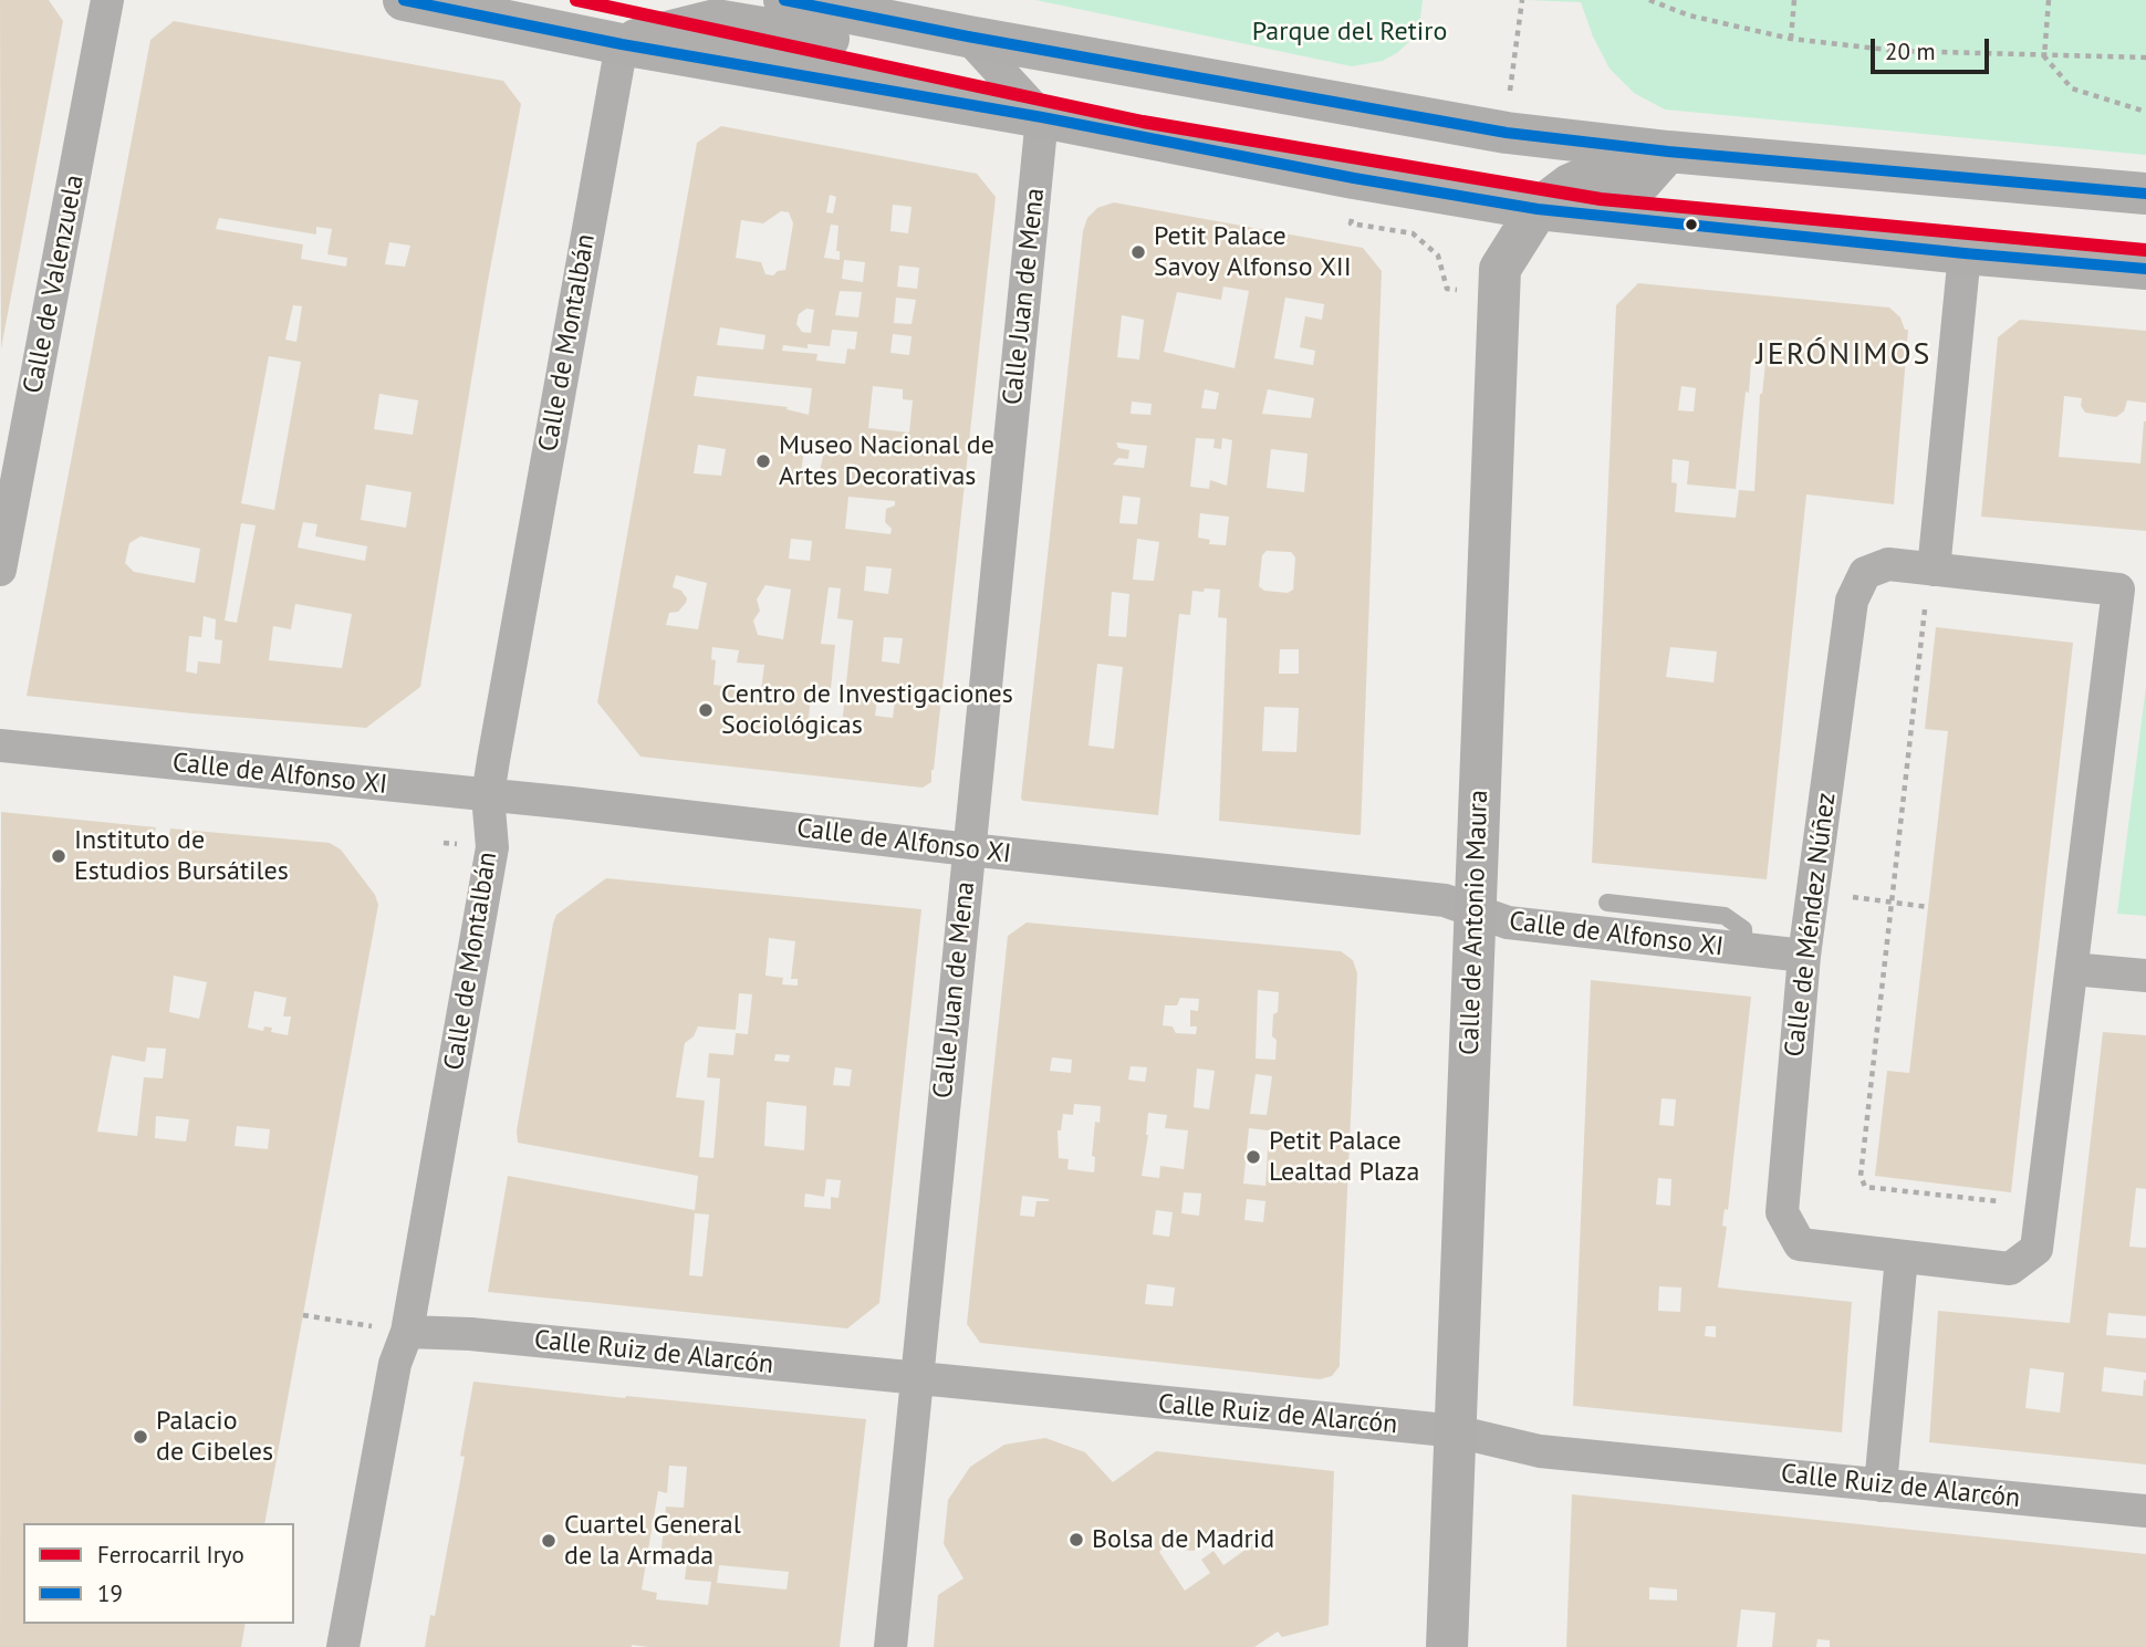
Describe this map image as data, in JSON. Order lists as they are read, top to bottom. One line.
{"streets":{"main road":["Calle de Antonio Maura"],"street":["Calle de Valenzuela","Calle Juan de Mena","Calle de Montalbán","Calle de Alfonso XI","Calle de Méndez Núñez","Calle Ruiz de Alarcón"]},"crossings":[["Calle Juan de Mena","Calle de Alfonso XI"],["Calle Juan de Mena","Calle Ruiz de Alarcón"],["Calle de Montalbán","Calle de Alfonso XI"],["Calle de Montalbán","Calle Ruiz de Alarcón"],["Calle de Alfonso XI","Calle de Antonio Maura"],["Calle de Alfonso XI","Calle de Méndez Núñez"],["Calle de Antonio Maura","Calle Ruiz de Alarcón"]],"districts":["JERÓNIMOS"],"parks":["Parque del Retiro"],"places":["Petit Palace Savoy Alfonso XII","Museo Nacional de Artes Decorativas","Centro de Investigaciones Sociológicas","Instituto de Estudios Bursátiles","Petit Palace Lealtad Plaza","Palacio de Cibeles","Bolsa de Madrid","Cuartel General de la Armada"],"lines":["rail line Iryo","transit line 19"],"legend":["Ferrocarril Iryo","19"],"scale_bar":"20 m"}
